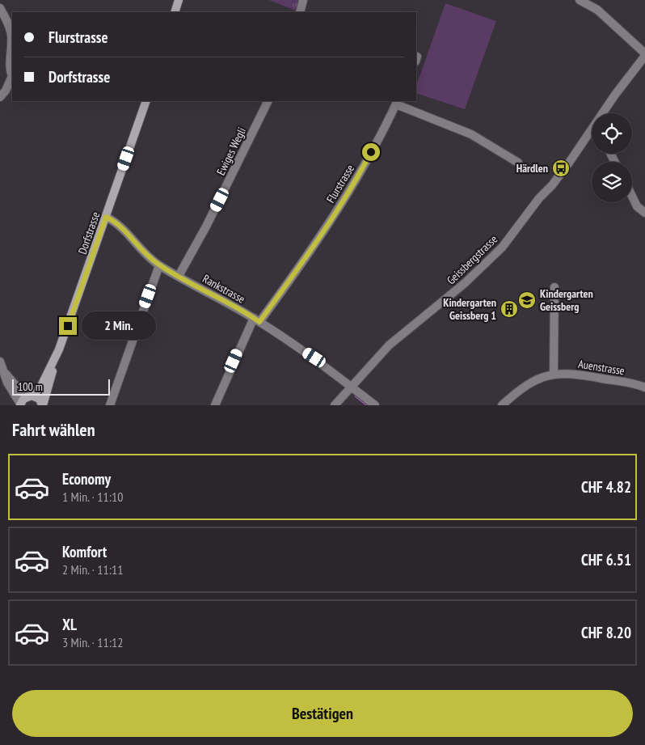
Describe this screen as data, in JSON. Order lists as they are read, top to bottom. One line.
{"streets":{"main road":["Dorfstrasse"],"street":["Ewiges Wegli","Flurstrasse","Geissbergstrasse","Rankstrasse","Auenstrasse"]},"crossings":[["Ewiges Wegli","Rankstrasse"],["Flurstrasse","Rankstrasse"],["Dorfstrasse","Rankstrasse"],["Geissbergstrasse","Rankstrasse"]],"places":{"bus stop":["Härdlen"],"school or university":["Kindergarten Geissberg"],"building":["Kindergarten Geissberg 1"]},"scale_bar":"100 m","page":{"banner":["Flurstrasse","Dorfstrasse"],"bubble":"2 Min.","scale":"100 m","heading":"Fahrt wählen","list":[{"name":"Economy","note":"1 Min. · 11:10","value":"CHF 4.82"},{"name":"Komfort","note":"2 Min. · 11:11","value":"CHF 6.51"},{"name":"XL","note":"3 Min. · 11:12","value":"CHF 8.20"}],"buttons":"Bestätigen"}}
